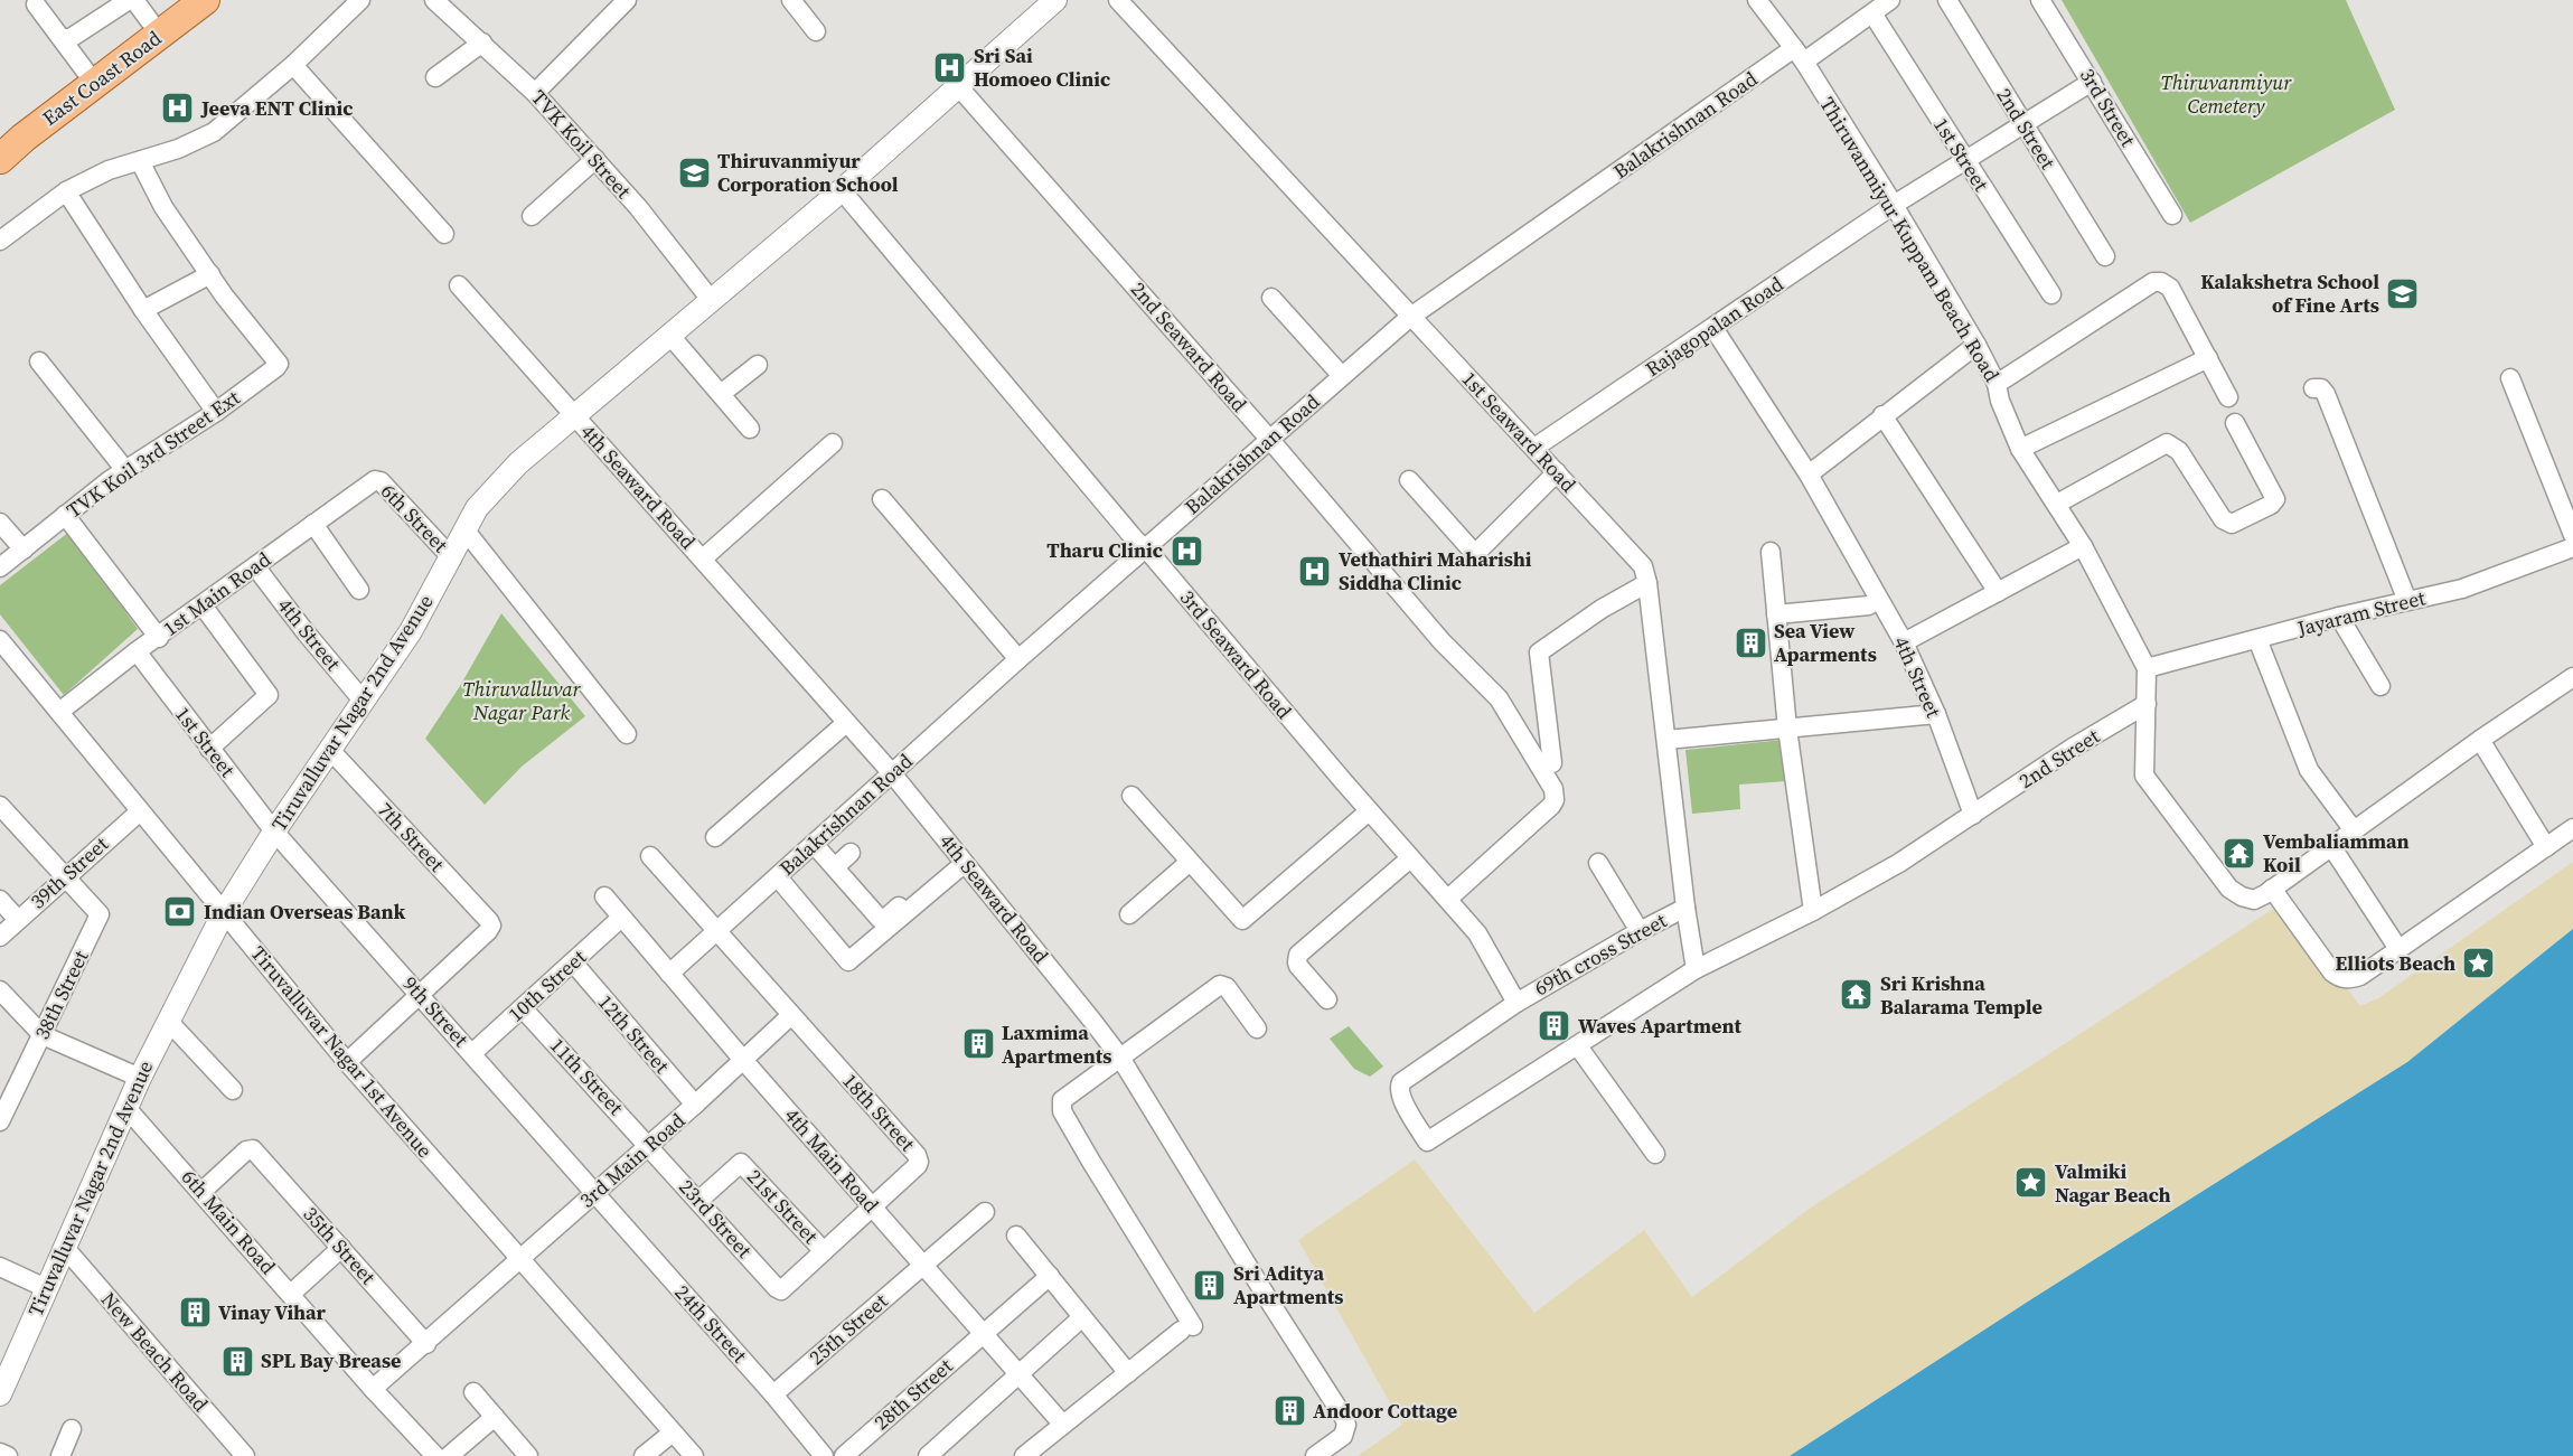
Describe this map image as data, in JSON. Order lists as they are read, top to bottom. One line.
{"streets":{"main road":["East Coast Road"],"street":["3rd Street","Balakrishnan Road","2nd Street","TVK Koil Street","1st Street","Thiruvanmiyur Kuppam Beach Road","Rajagopalan Road","2nd Seaward Road","1st Seaward Road","TVK Koil 3rd Street Ext","4th Seaward Road","6th Street","1st Main Road","Jayaram Street","4th Street","3rd Seaward Road","Tiruvalluvar Nagar 2nd Avenue","7th Street","39th Street","69th cross Street","10th Street","38th Street","9th Street","12th Street","Tiruvalluvar Nagar 1st Avenue","11th Street","18th Street","3rd Main Road","4th Main Road","21st Street","23rd Street","6th Main Road","35th Street","24th Street","25th Street","New Beach Road","28th Street"]},"crossings":[["3rd Street","Rajagopalan Road"],["Balakrishnan Road","1st Street"],["Balakrishnan Road","Thiruvanmiyur Kuppam Beach Road"],["Balakrishnan Road","2nd Seaward Road"],["Balakrishnan Road","1st Seaward Road"],["Balakrishnan Road","4th Seaward Road"],["Balakrishnan Road","3rd Seaward Road"],["Balakrishnan Road","4th Main Road"],["2nd Street","Thiruvanmiyur Kuppam Beach Road"],["2nd Street","Rajagopalan Road"],["2nd Street","1st Seaward Road"],["2nd Street","4th Street"],["2nd Street","69th cross Street"],["TVK Koil Street","Tiruvalluvar Nagar 2nd Avenue"],["1st Street","Rajagopalan Road"],["1st Street","1st Main Road"],["1st Street","Tiruvalluvar Nagar 2nd Avenue"],["1st Street","9th Street"],["Thiruvanmiyur Kuppam Beach Road","Rajagopalan Road"],["Thiruvanmiyur Kuppam Beach Road","Jayaram Street"],["Rajagopalan Road","1st Seaward Road"],["Rajagopalan Road","4th Street"],["2nd Seaward Road","3rd Seaward Road"],["2nd Seaward Road","Tiruvalluvar Nagar 2nd Avenue"],["1st Seaward Road","69th cross Street"],["4th Seaward Road","Tiruvalluvar Nagar 2nd Avenue"],["6th Street","1st Main Road"],["6th Street","Tiruvalluvar Nagar 2nd Avenue"],["1st Main Road","4th Street"],["1st Main Road","Tiruvalluvar Nagar 1st Avenue"],["4th Street","Tiruvalluvar Nagar 2nd Avenue"],["3rd Seaward Road","Tiruvalluvar Nagar 2nd Avenue"],["3rd Seaward Road","69th cross Street"],["Tiruvalluvar Nagar 2nd Avenue","7th Street"],["Tiruvalluvar Nagar 2nd Avenue","9th Street"],["Tiruvalluvar Nagar 2nd Avenue","Tiruvalluvar Nagar 1st Avenue"],["Tiruvalluvar Nagar 2nd Avenue","6th Main Road"],["Tiruvalluvar Nagar 2nd Avenue","New Beach Road"],["7th Street","9th Street"],["39th Street","38th Street"],["39th Street","Tiruvalluvar Nagar 1st Avenue"],["10th Street","9th Street"],["10th Street","12th Street"],["10th Street","11th Street"],["10th Street","4th Main Road"],["9th Street","3rd Main Road"],["9th Street","24th Street"],["12th Street","3rd Main Road"],["Tiruvalluvar Nagar 1st Avenue","3rd Main Road"],["11th Street","3rd Main Road"],["11th Street","23rd Street"],["18th Street","3rd Main Road"],["18th Street","4th Main Road"],["3rd Main Road","4th Main Road"],["3rd Main Road","23rd Street"],["3rd Main Road","6th Main Road"],["3rd Main Road","35th Street"],["3rd Main Road","24th Street"],["4th Main Road","25th Street"],["4th Main Road","28th Street"],["21st Street","23rd Street"],["6th Main Road","35th Street"],["24th Street","25th Street"]],"parks":["Thiruvanmiyur Cemetery","Thiruvalluvar Nagar Park"],"places":{"hospital":["Sri Sai Homoeo Clinic","Jeeva ENT Clinic","Tharu Clinic","Vethathiri Maharishi Siddha Clinic"],"school or university":["Thiruvanmiyur Corporation School","Kalakshetra School of Fine Arts"],"building":["Sea View Aparments","Waves Apartment","Laxmima Apartments","Sri Aditya Apartments","Vinay Vihar","SPL Bay Brease","Andoor Cottage"],"temple":["Vembaliamman Koil","Sri Krishna Balarama Temple"],"bank":["Indian Overseas Bank"],"place":["Elliots Beach","Valmiki Nagar Beach"]}}
